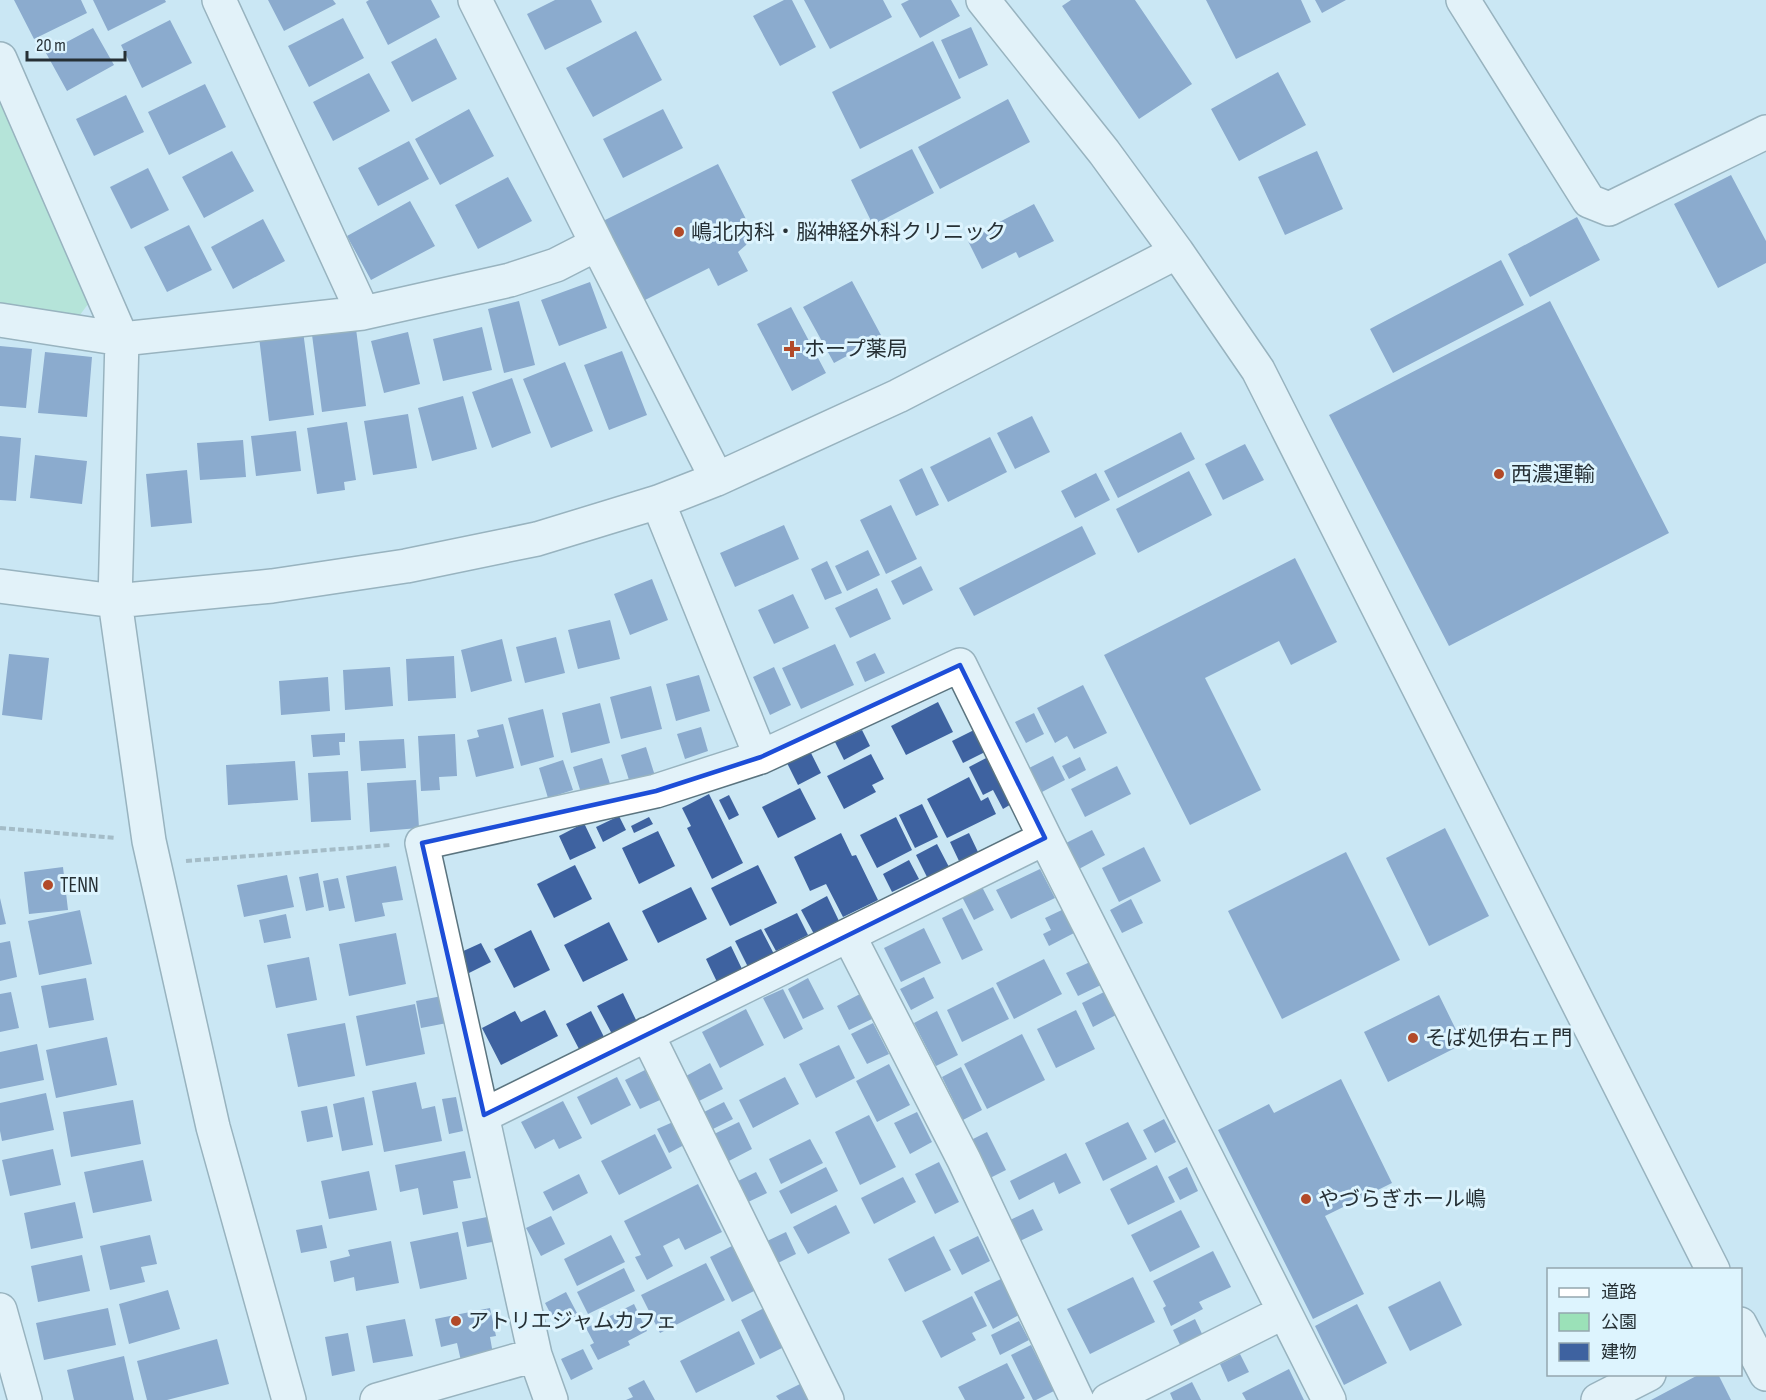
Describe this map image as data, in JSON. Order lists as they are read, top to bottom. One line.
{"places":{"other":["嶋北内科・脳神経外科クリニック","西濃運輸","TENN","そば処伊右ェ門","やづらぎホール嶋","アトリエジャムカフェ"],"health":["ホープ薬局"]},"legend":["道路","公園","建物"],"scale_bar":"20 m"}
